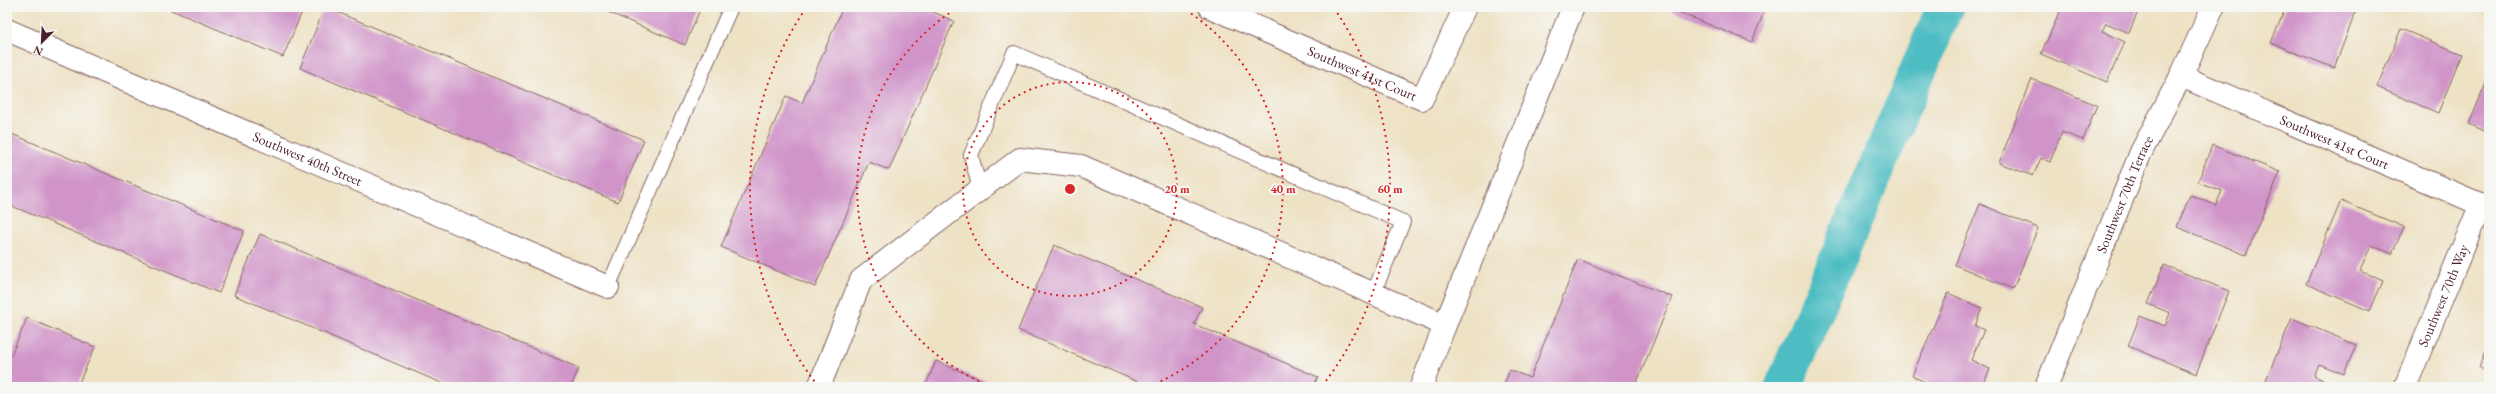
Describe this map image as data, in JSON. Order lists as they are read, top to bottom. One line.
{"streets":{"street":["Southwest 41st Court","Southwest 40th Street","Southwest 70th Terrace","Southwest 70th Way"]},"crossings":[["Southwest 41st Court","Southwest 70th Terrace"],["Southwest 41st Court","Southwest 70th Way"]],"north":"bottom left","rings":["20 m","40 m","60 m"]}
